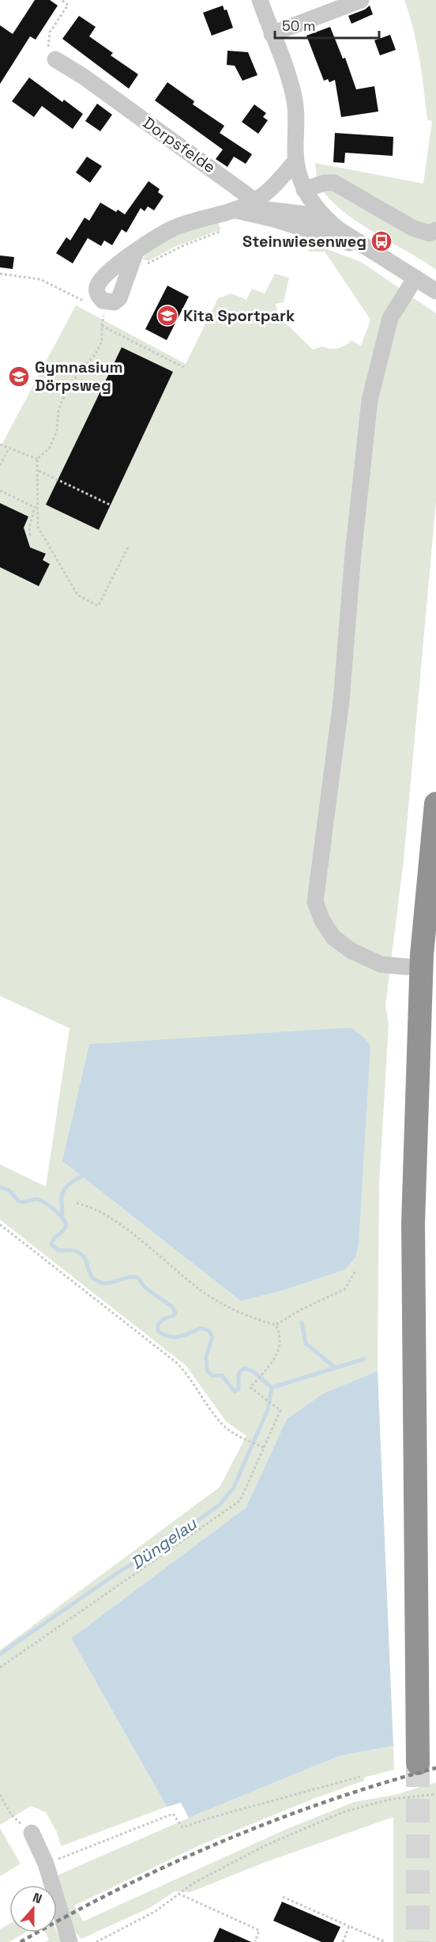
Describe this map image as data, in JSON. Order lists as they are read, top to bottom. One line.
{"streets":{"street":["Dorpsfelde"]},"water":["Düngelau"],"places":{"bus stop":["Steinwiesenweg"],"school or university":["Kita Sportpark","Gymnasium Dörpsweg"]},"scale_bar":"50 m","north":"top"}
